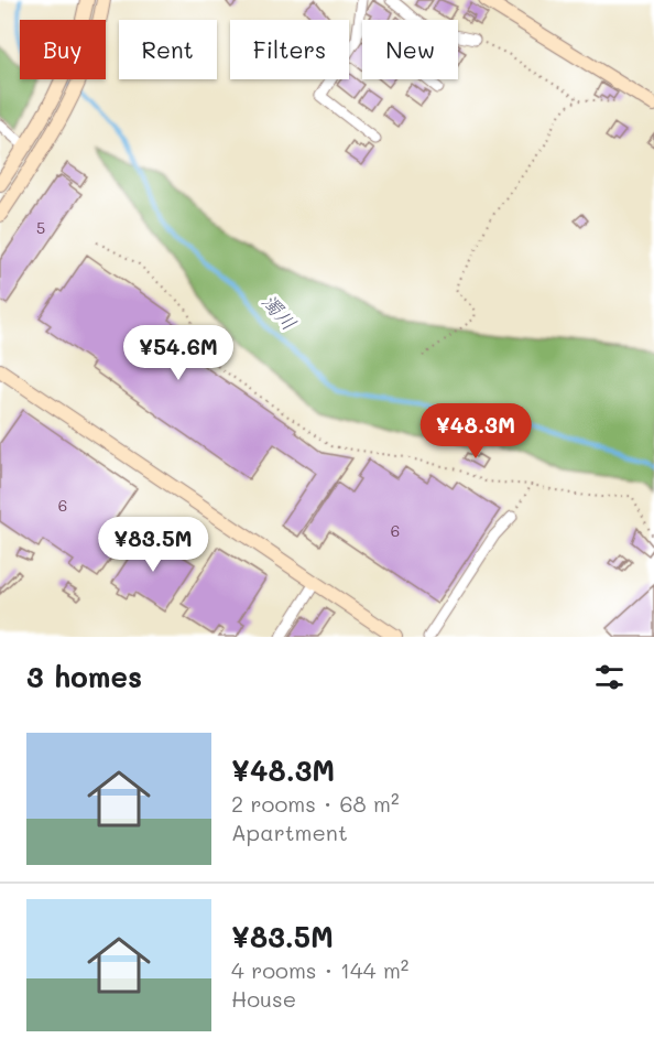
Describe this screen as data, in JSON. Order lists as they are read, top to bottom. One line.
{"water":["濁川"],"house_numbers":["5","6","6"],"page":{"chip":["Buy","Rent","Filters","New"],"price":["¥54.6M","¥48.3M","¥83.5M"],"heading":"3 homes","list":[{"name":"¥48.3M","note":"2 rooms · 68 m² · Apartment"},{"name":"¥83.5M","note":"4 rooms · 144 m² · House"}]}}
